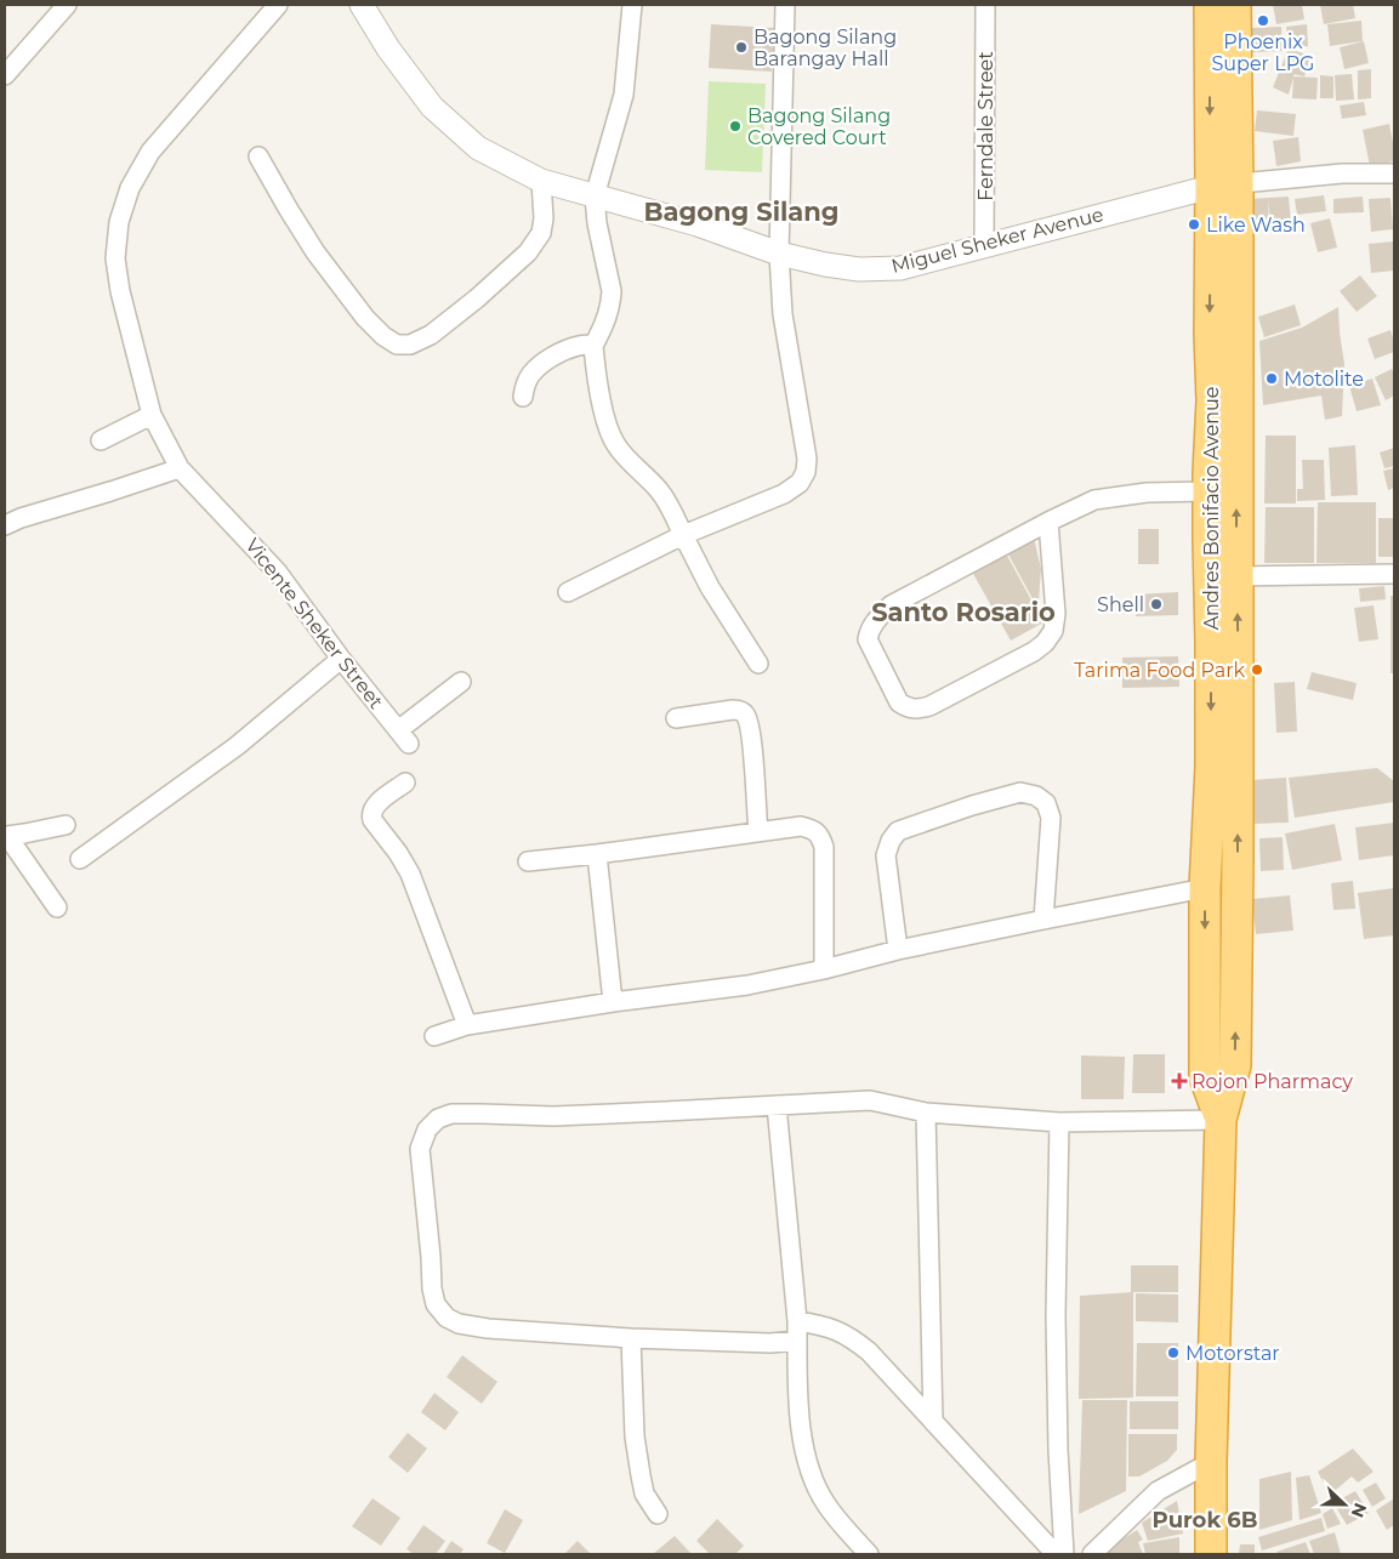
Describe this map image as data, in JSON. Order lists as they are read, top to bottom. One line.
{"streets":{"highway":["Andres Bonifacio Avenue"],"street":["Ferndale Street","Miguel Sheker Avenue","Vicente Sheker Street"]},"crossings":[["Ferndale Street","Miguel Sheker Avenue"],["Miguel Sheker Avenue","Andres Bonifacio Avenue"]],"districts":["Bagong Silang","Santo Rosario","Purok 6B"],"places":{"other":["Phoenix Super LPG","Bagong Silang Barangay Hall","Bagong Silang Covered Court","Like Wash","Motolite","Shell","Tarima Food Park","Motorstar"],"health":["Rojon Pharmacy"]},"north":"right"}
